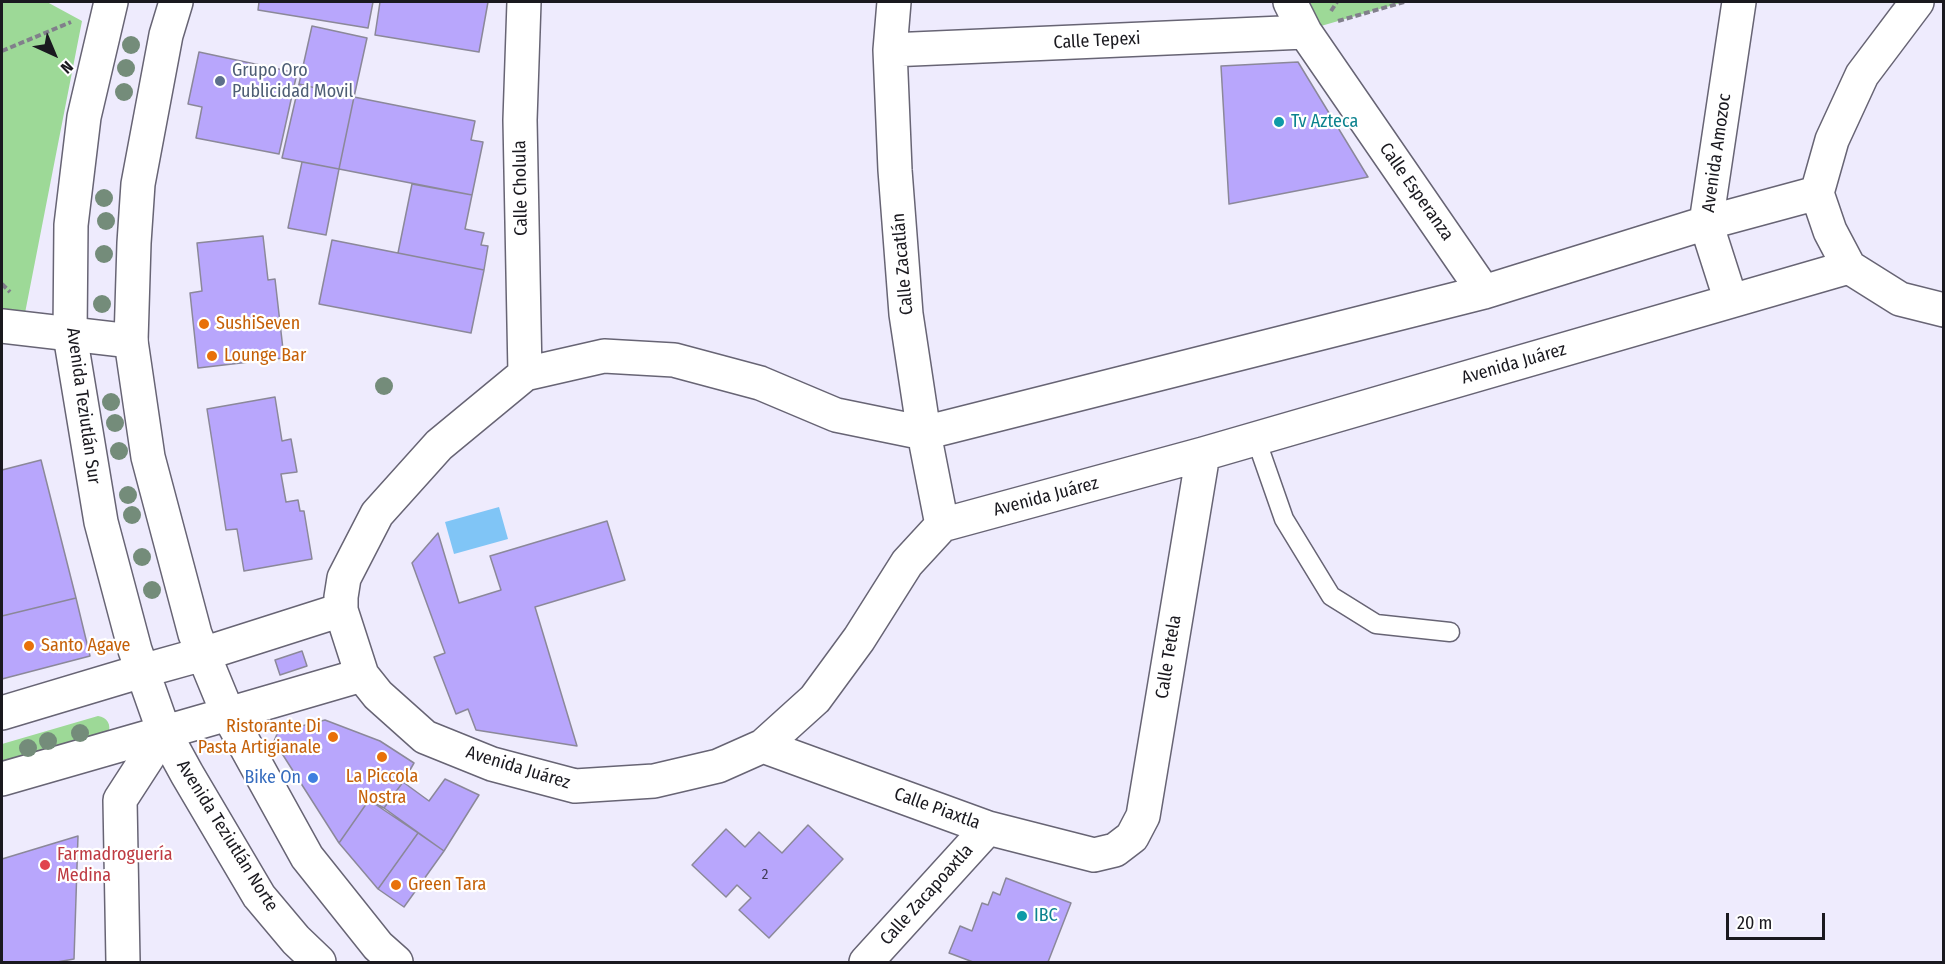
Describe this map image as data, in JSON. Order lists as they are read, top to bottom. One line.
{"streets":{"street":["Calle Tepexi","Avenida Amozoc","Calle Cholula","Calle Esperanza","Calle Zacatlán","Avenida Juárez","Avenida Teziutlán Sur","Calle Tetela","Calle Piaxtla","Avenida Teziutlán Norte","Calle Zacapoaxtla"]},"crossings":[["Calle Tepexi","Calle Esperanza"],["Calle Tepexi","Calle Zacatlán"],["Avenida Amozoc","Avenida Juárez"],["Calle Cholula","Avenida Juárez"],["Calle Esperanza","Avenida Juárez"],["Calle Zacatlán","Avenida Juárez"],["Avenida Juárez","Calle Tetela"],["Avenida Juárez","Calle Piaxtla"],["Avenida Teziutlán Sur","Avenida Teziutlán Norte"],["Calle Tetela","Calle Piaxtla"],["Calle Piaxtla","Calle Zacapoaxtla"]],"places":["Grupo Oro Publicidad Movil","Tv Azteca","SushiSeven","Lounge Bar","Santo Agave","Ristorante Di Pasta Artigianale","La Piccola Nostra","Bike On","Farmadroguería Medina","Green Tara","IBC"],"house_numbers":["2"],"scale_bar":"20 m","north":"bottom right"}
